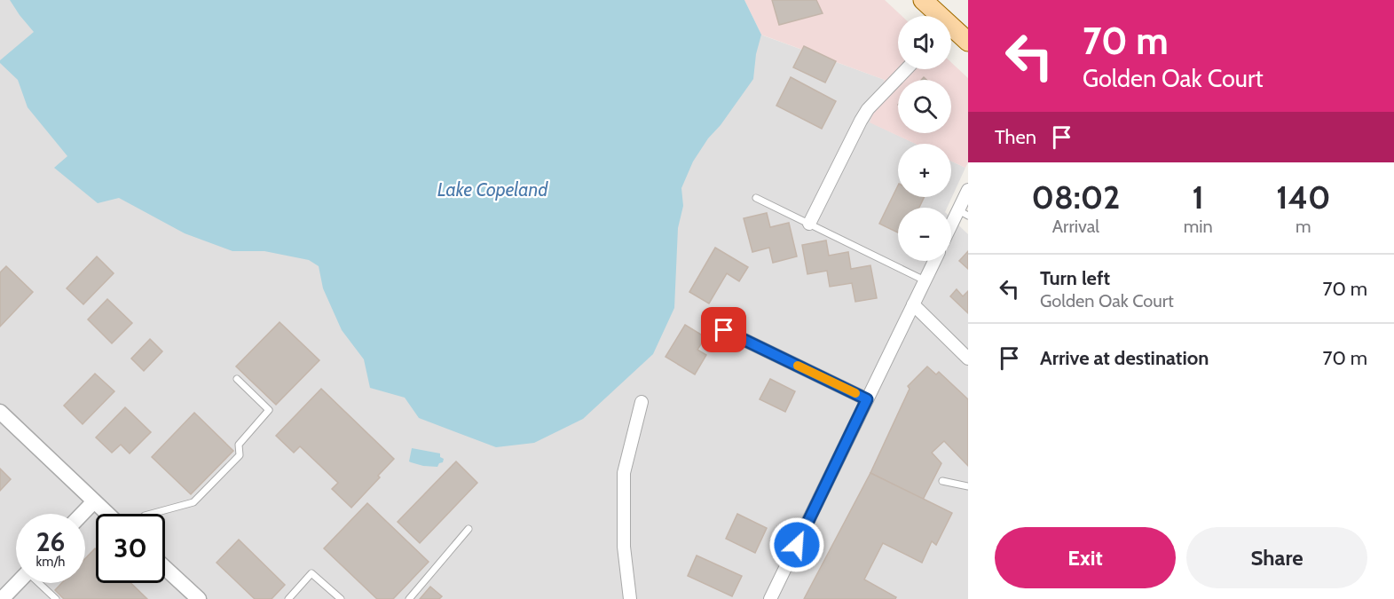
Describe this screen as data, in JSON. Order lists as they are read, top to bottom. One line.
{"water":["Lake Copeland"],"page":{"turn":["70 m","Golden Oak Court"],"map_buttons":["+","−"],"then":"Then","eta":["08:02","Arrival","1","min","140","m"],"list":[{"name":"Turn left","note":"Golden Oak Court","value":"70 m"},{"name":"Arrive at destination","value":"70 m"}],"speed":"26 km/h","limit":"30","buttons":["Exit","Share"]}}
